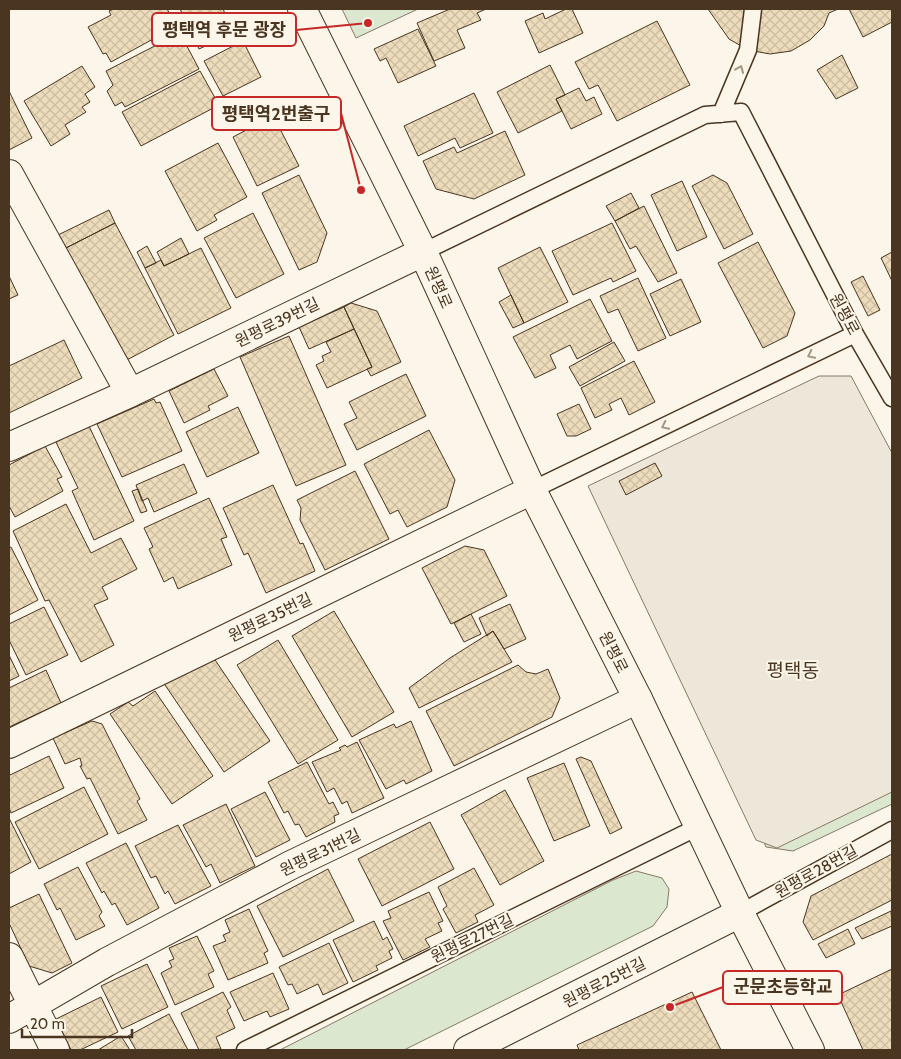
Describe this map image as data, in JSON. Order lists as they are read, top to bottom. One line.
{"streets":{"street":["원평로","원평로39번길","원평로35번길","원평로31번길","원평로25번길"],"lane":["원평로28번길","원평로27번길"]},"crossings":[["원평로","원평로39번길"],["원평로","원평로35번길"],["원평로","원평로31번길"],["원평로","원평로28번길"],["원평로","원평로27번길"],["원평로","원평로25번길"],["원평로28번길","원평로25번길"]],"districts":["평택동"],"places":["평택역 후문 광장","평택역2번출구","군문초등학교"],"scale_bar":"20 m"}
